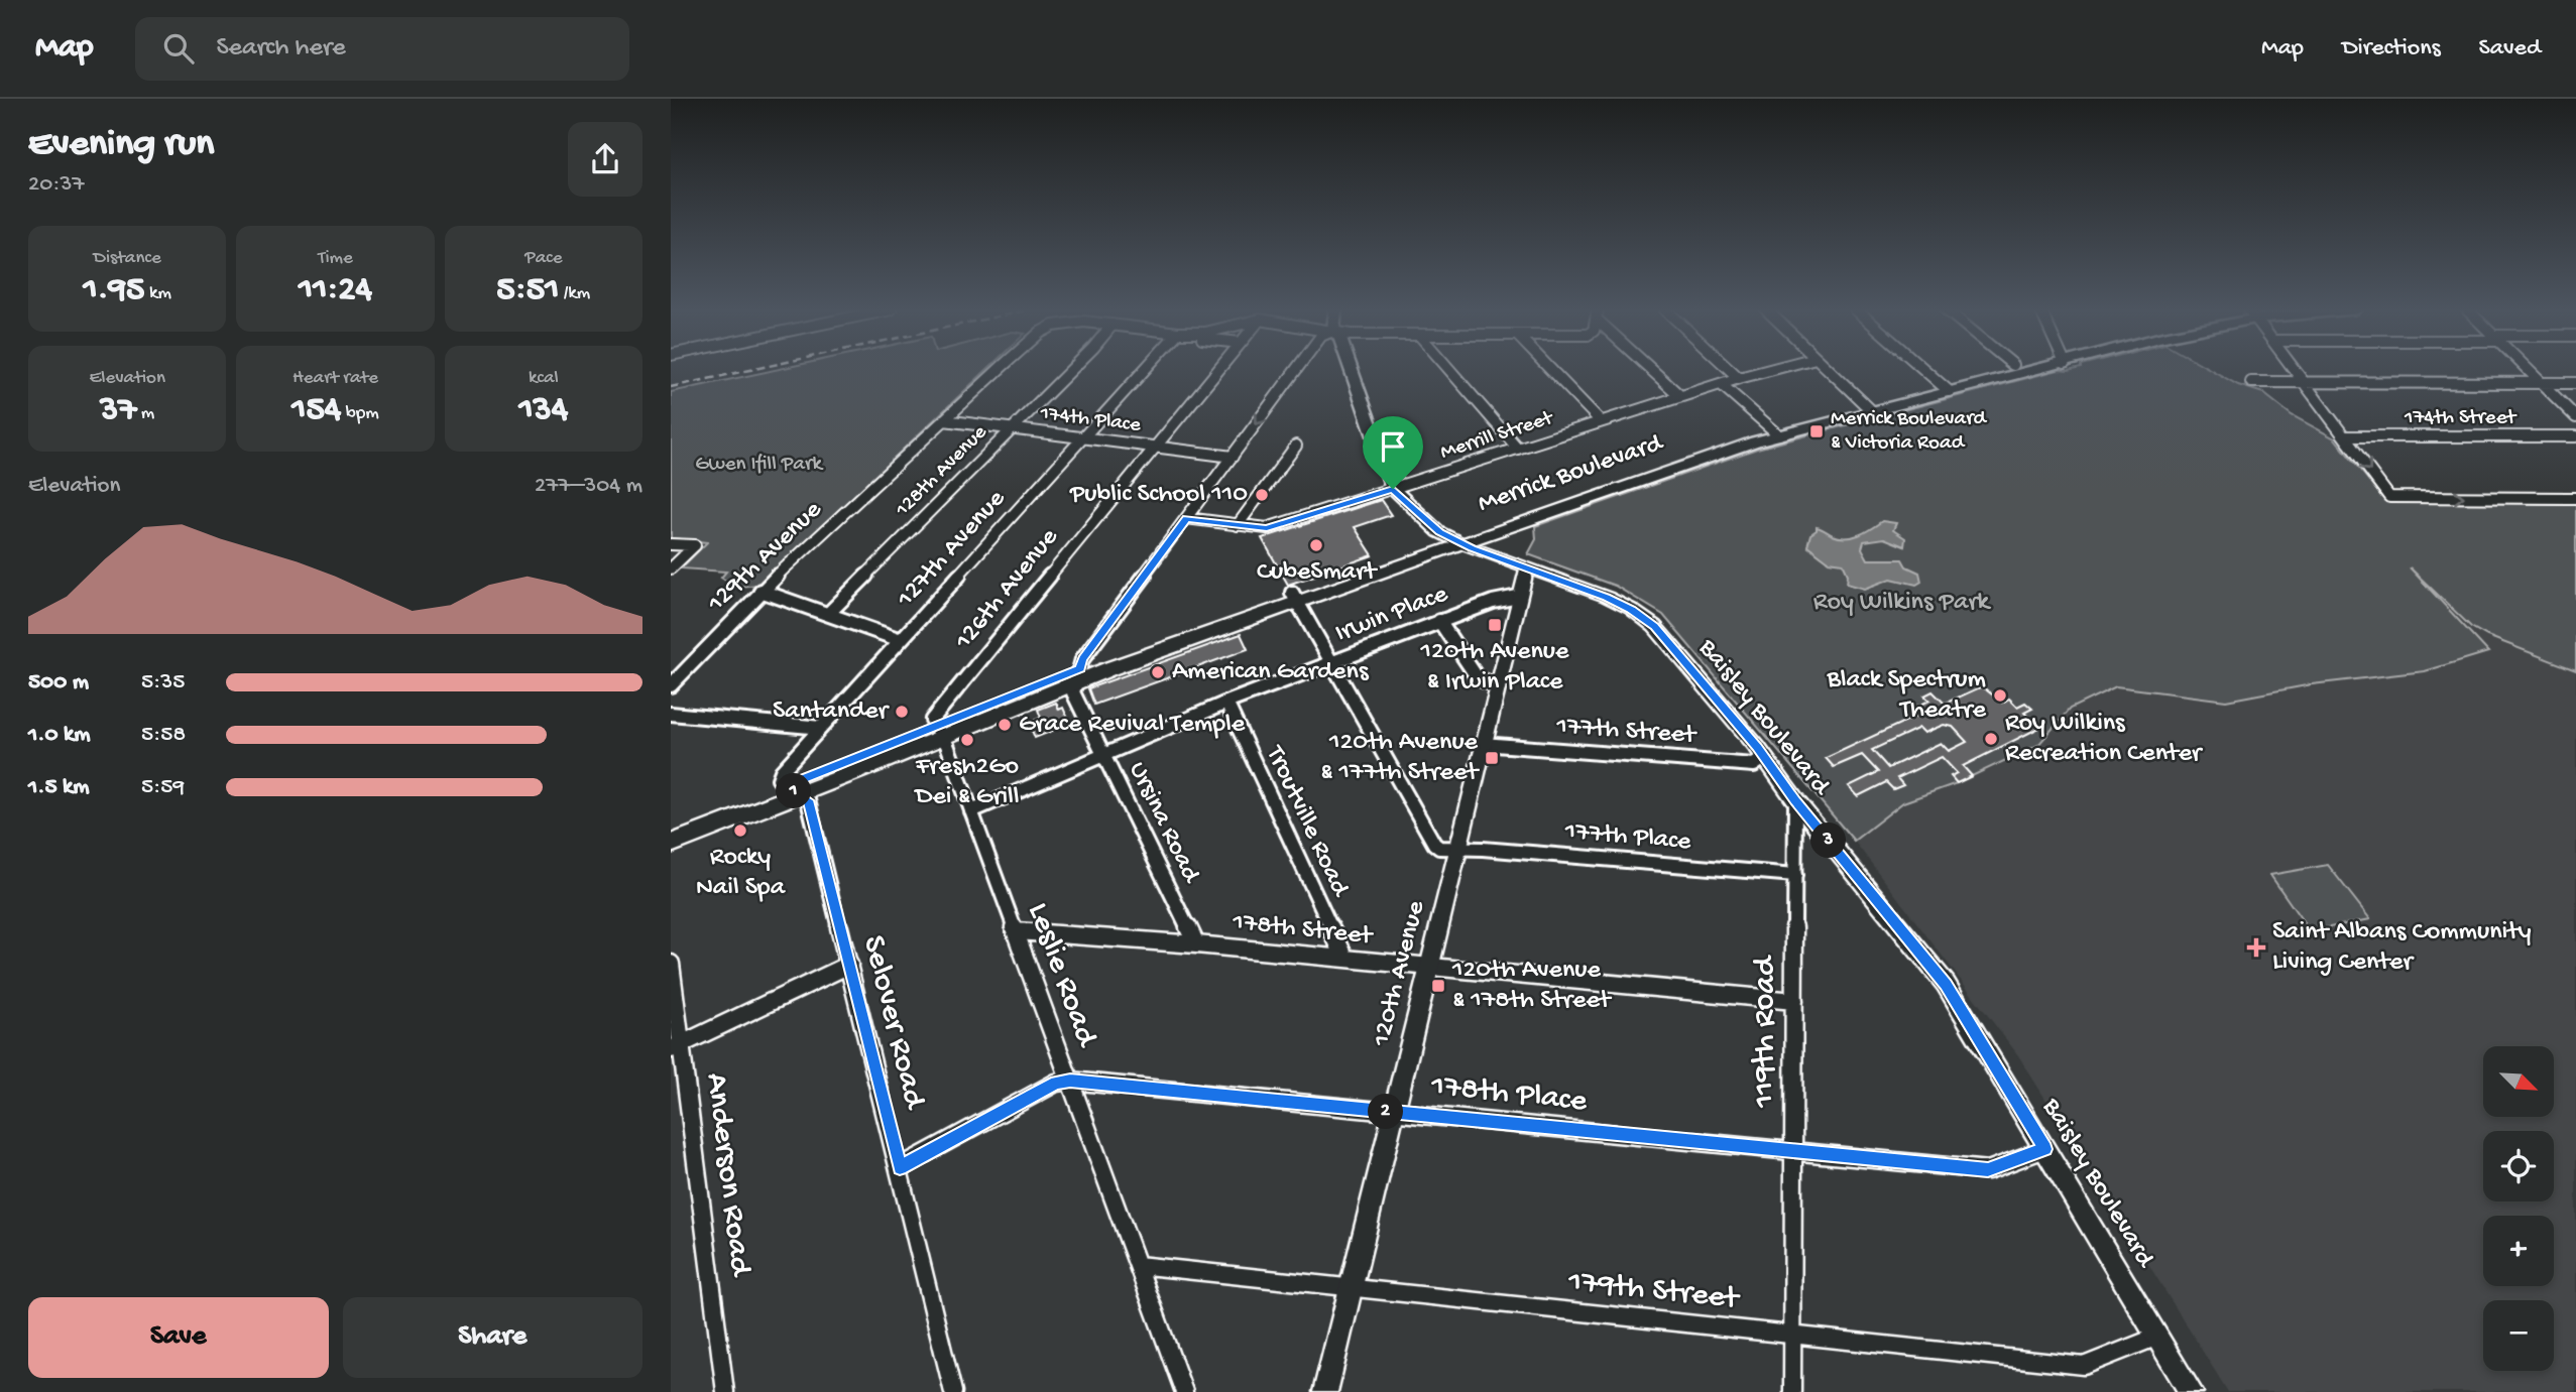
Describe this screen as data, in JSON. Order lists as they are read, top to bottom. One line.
{"streets":{"main road":["Merrick Boulevard","Baisley Boulevard"],"street":["174th Street","174th Place","Merrill Street","128th Avenue","127th Avenue","129th Avenue","126th Avenue","Irwin Place","177th Street","Troutville Road","Ursina Road","177th Place","178th Street","120th Avenue","Leslie Road","Selover Road","119th Road","178th Place","Anderson Road","179th Street"]},"crossings":[["174th Place","128th Avenue"],["174th Place","127th Avenue"],["174th Place","129th Avenue"],["174th Place","126th Avenue"],["Merrill Street","Baisley Boulevard"],["Merrick Boulevard","127th Avenue"],["Merrick Boulevard","126th Avenue"],["Merrick Boulevard","Baisley Boulevard"],["Merrick Boulevard","Ursina Road"],["Merrick Boulevard","Leslie Road"],["Merrick Boulevard","Selover Road"],["127th Avenue","Selover Road"],["126th Avenue","Leslie Road"],["Irwin Place","Troutville Road"],["Irwin Place","Ursina Road"],["Irwin Place","120th Avenue"],["Irwin Place","Leslie Road"],["Baisley Boulevard","177th Street"],["Baisley Boulevard","120th Avenue"],["Baisley Boulevard","119th Road"],["Baisley Boulevard","178th Place"],["Baisley Boulevard","179th Street"],["177th Street","120th Avenue"],["Troutville Road","178th Street"],["Ursina Road","178th Street"],["177th Place","120th Avenue"],["177th Place","119th Road"],["178th Street","120th Avenue"],["178th Street","Leslie Road"],["178th Street","119th Road"],["120th Avenue","178th Place"],["120th Avenue","179th Street"],["Leslie Road","178th Place"],["Leslie Road","179th Street"],["Selover Road","178th Place"],["119th Road","178th Place"],["119th Road","179th Street"]],"parks":["Gwen Ifill Park","Roy Wilkins Park"],"places":{"transit":["Merrick Boulevard & Victoria Road","120th Avenue & Irwin Place","120th Avenue & 177th Street","120th Avenue & 178th Street"],"other":["Public School 110","CubeSmart","American Gardens","Black Spectrum Theatre","Santander","Grace Revival Temple","Roy Wilkins Recreation Center","Fresh2Go Dei & Grill","Rocky Nail Spa"],"health":["Saint Albans Community Living Center"]},"north":"bottom right","page":{"header":"Map","search":"Search here","nav":["Map","Directions","Saved"],"heading":["Evening run","20:37"],"stats":[["Distance","1.95 km"],["Time","11:24"],["Pace","5:51 /km"],["Elevation","37 m"],["Heart rate","154 bpm"],["kcal","134"]],"chart":["Elevation","277–304 m"],"list":[{"name":"500 m","note":"5:35"},{"name":"1.0 km","note":"5:58"},{"name":"1.5 km","note":"5:59"}],"pins":["1","3","2"],"map_buttons":["+","−"],"buttons":["Save","Share"]}}
